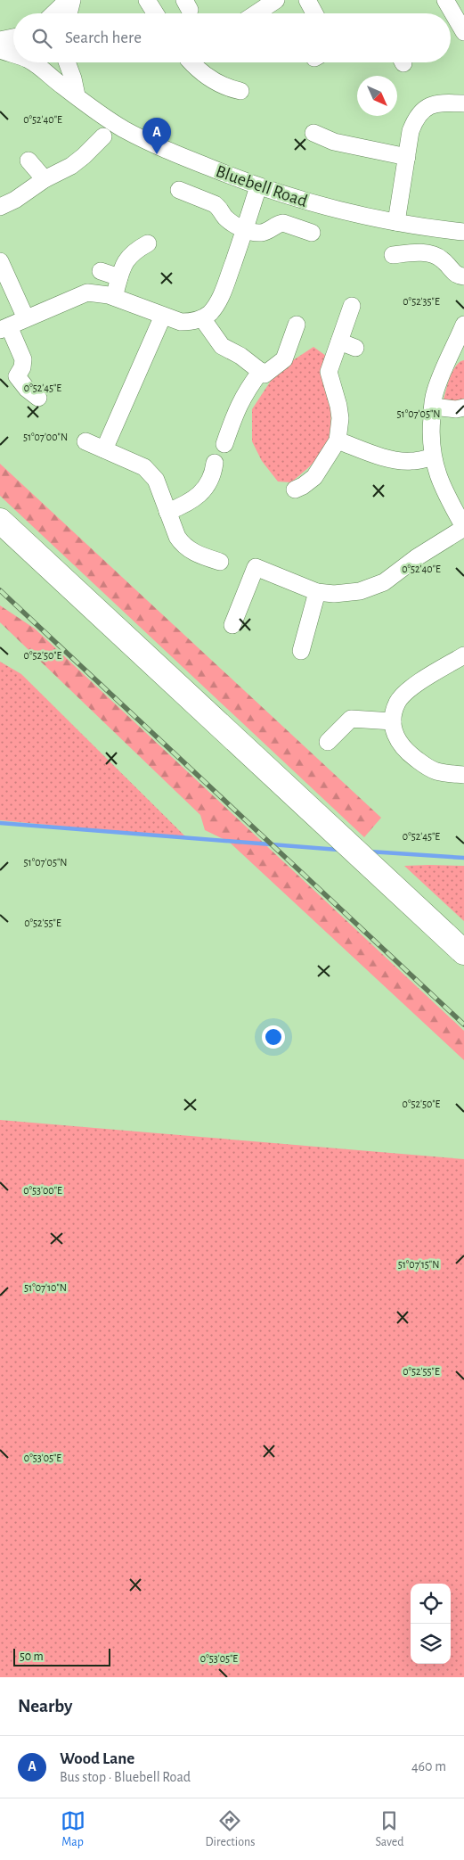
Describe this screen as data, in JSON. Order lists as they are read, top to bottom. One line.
{"streets":{"street":["Bluebell Road"]},"scale_bar":"50 m","north":"bottom right","page":{"search":"Search here","pins":"A","scale":"50 m","heading":"Nearby","list":[{"mark":"A","name":"Wood Lane","note":"Bus stop · Bluebell Road","value":"460 m"}],"nav":["Map","Directions","Saved"]},"coordinates":["0°52'40\"E","0°52'35\"E","0°52'45\"E","51°07'05\"N","51°07'00\"N","0°52'50\"E","0°52'55\"E","0°53'00\"E","51°07'15\"N","51°07'10\"N","0°53'05\"E"]}
